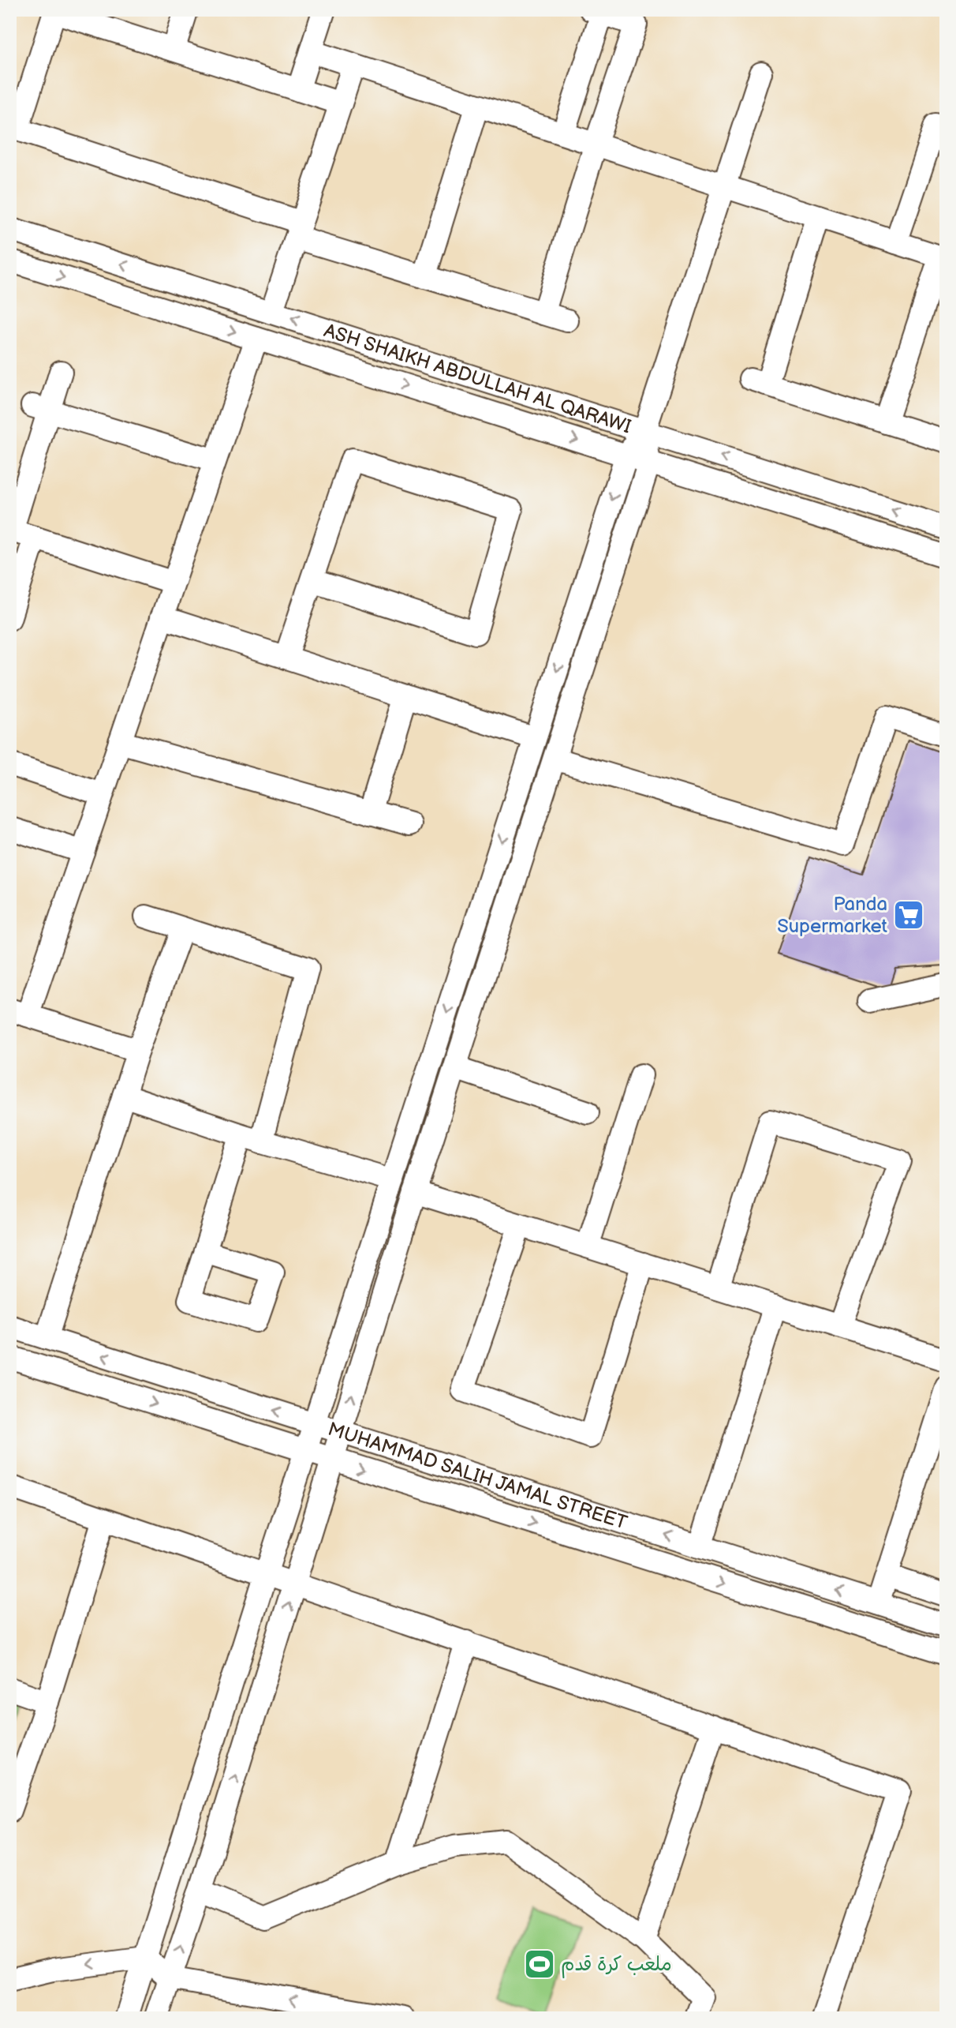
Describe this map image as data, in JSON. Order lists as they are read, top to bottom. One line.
{"streets":{"street":["ASH SHAIKH ABDULLAH AL QARAWI","MUHAMMAD SALIH JAMAL STREET"]},"places":{"supermarket":["Panda Supermarket"],"sports":["ملعب كرة قدم"]}}
